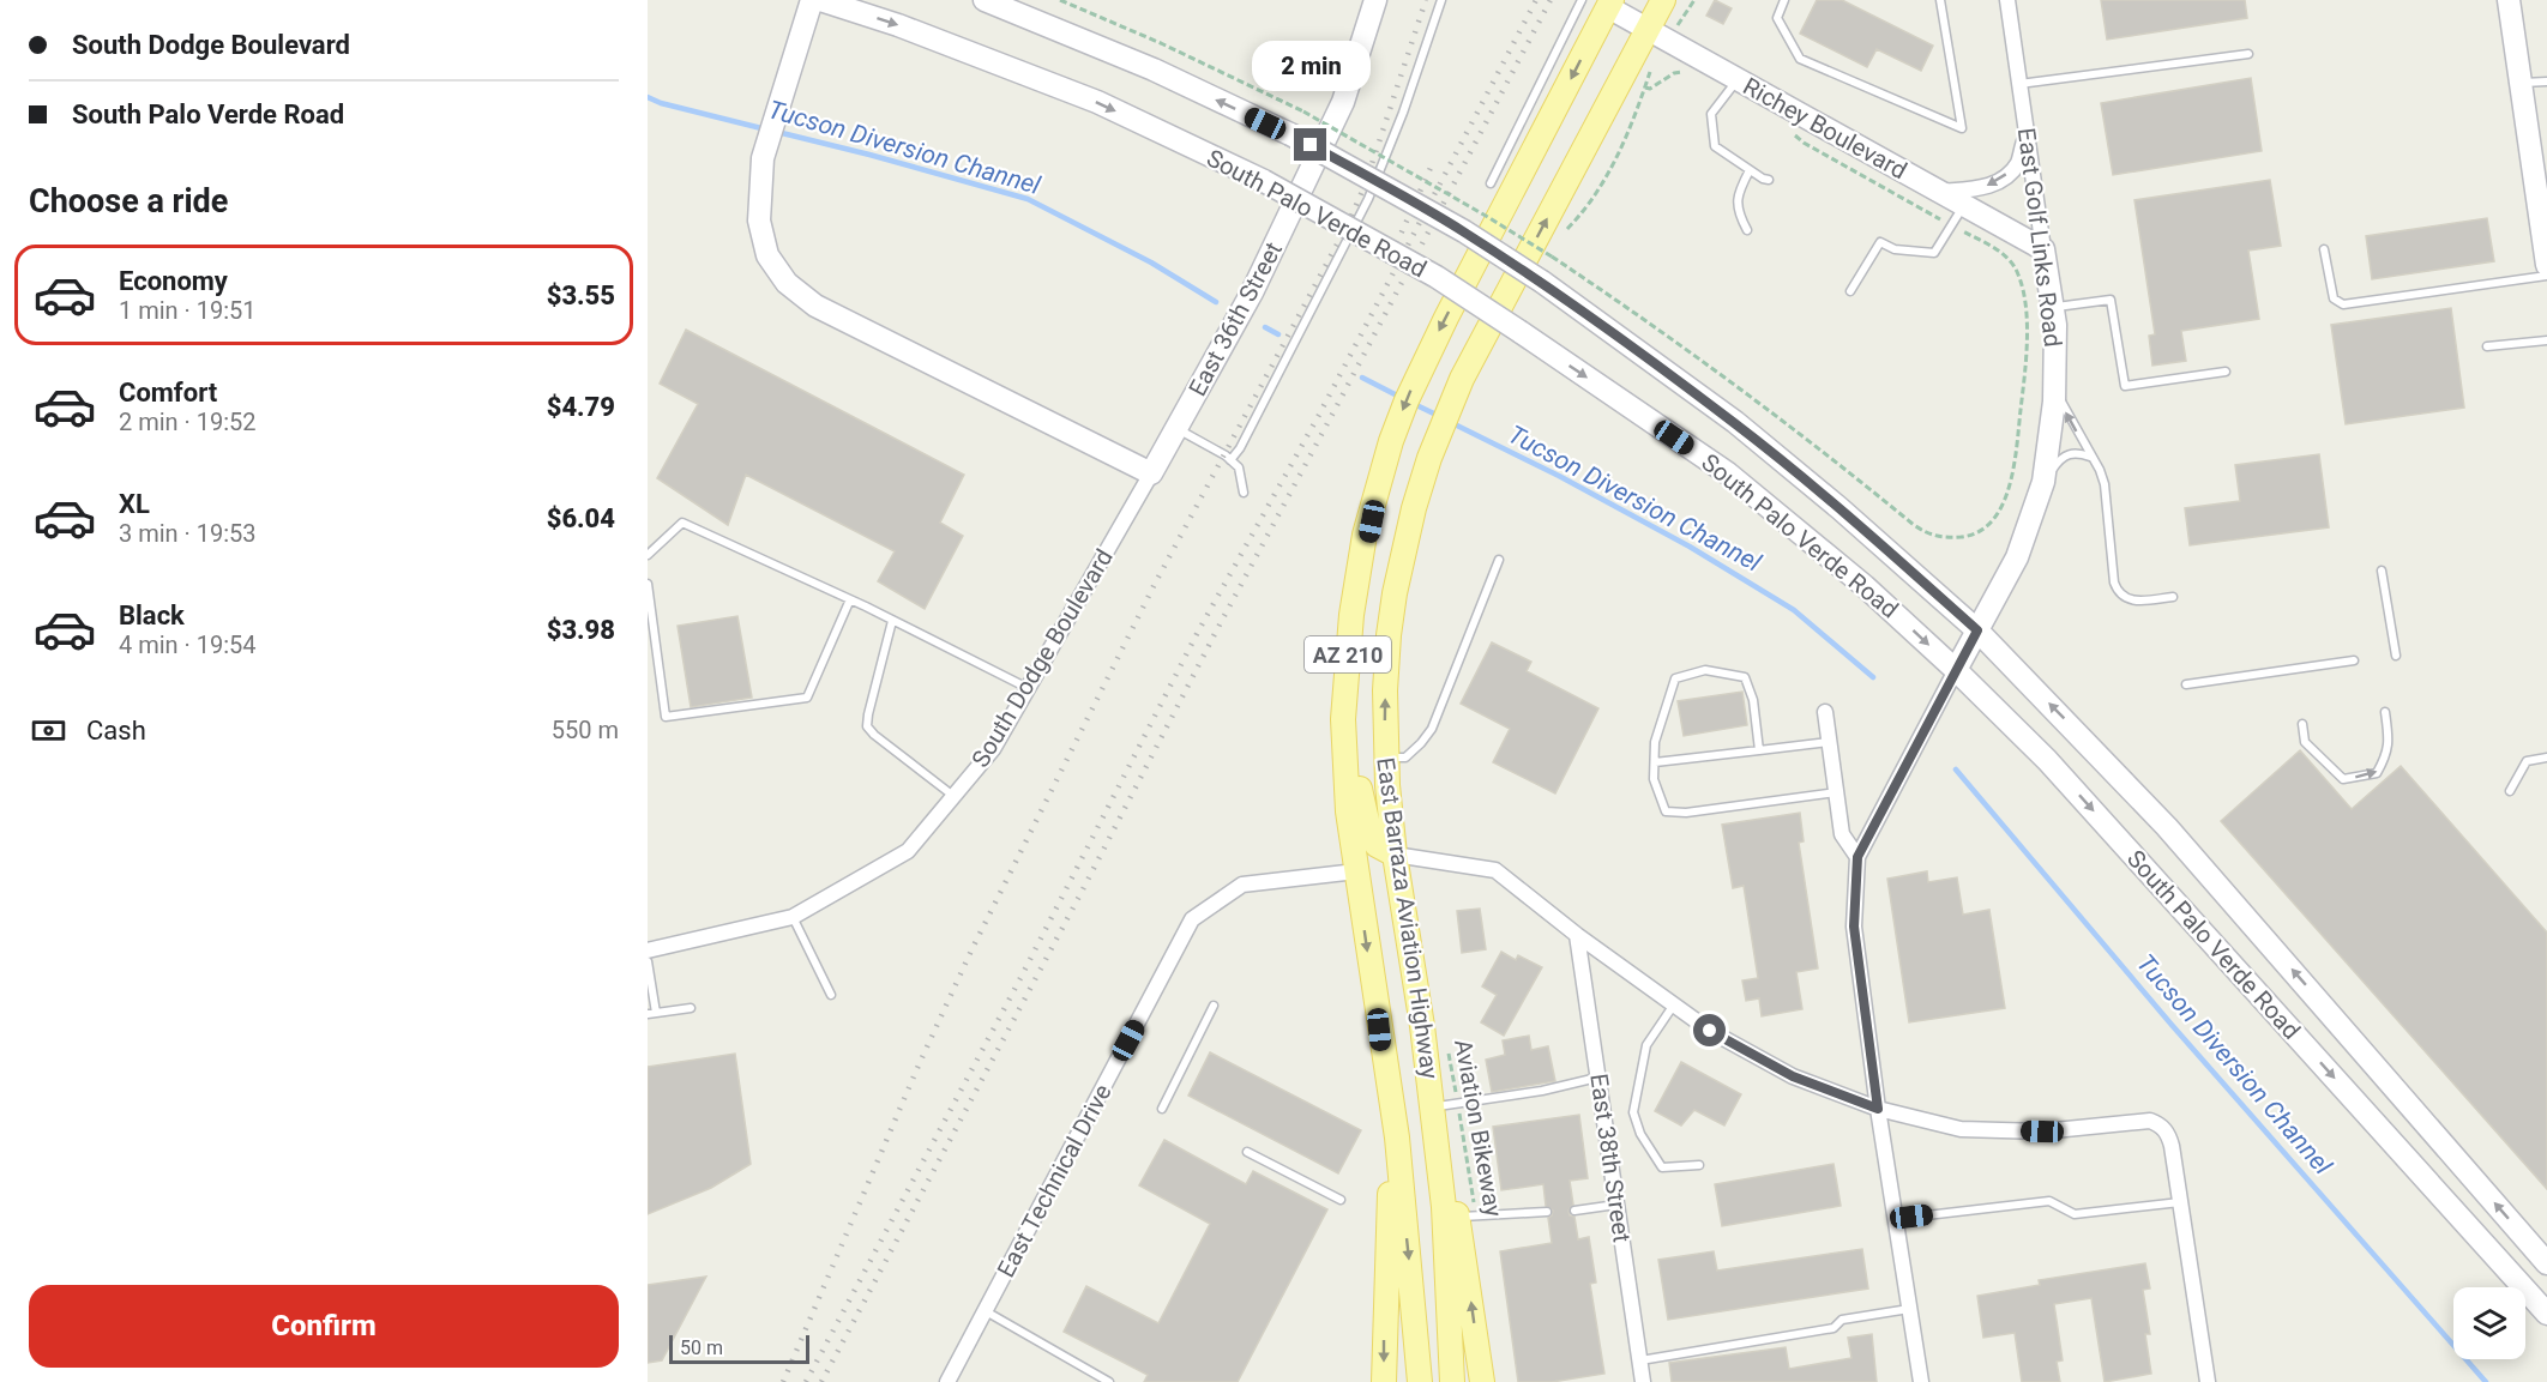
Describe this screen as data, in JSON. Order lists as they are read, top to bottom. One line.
{"streets":{"main road":["Richey Boulevard","South Palo Verde Road","East Golf Links Road","East 36th Street","AZ 210","East Barraza Aviation Highway"],"street":["South Dodge Boulevard","East 38th Street","East Technical Drive"],"path":["Aviation Bikeway"]},"crossings":[["Richey Boulevard","East Golf Links Road"],["Richey Boulevard","AZ 210"],["Richey Boulevard","East Barraza Aviation Highway"],["South Palo Verde Road","East Golf Links Road"],["East 36th Street","South Dodge Boulevard"],["AZ 210","East Barraza Aviation Highway"],["East Barraza Aviation Highway","East Technical Drive"]],"water":["Tucson Diversion Channel"],"scale_bar":"50 m","page":{"banner":["South Dodge Boulevard","South Palo Verde Road"],"bubble":"2 min","heading":"Choose a ride","list":[{"name":"Economy","note":"1 min · 19:51","value":"$3.55"},{"name":"Comfort","note":"2 min · 19:52","value":"$4.79"},{"name":"XL","note":"3 min · 19:53","value":"$6.04"},{"name":"Black","note":"4 min · 19:54","value":"$3.98"}],"pay":["Cash","550 m"],"buttons":"Confirm","scale":"50 m"}}
